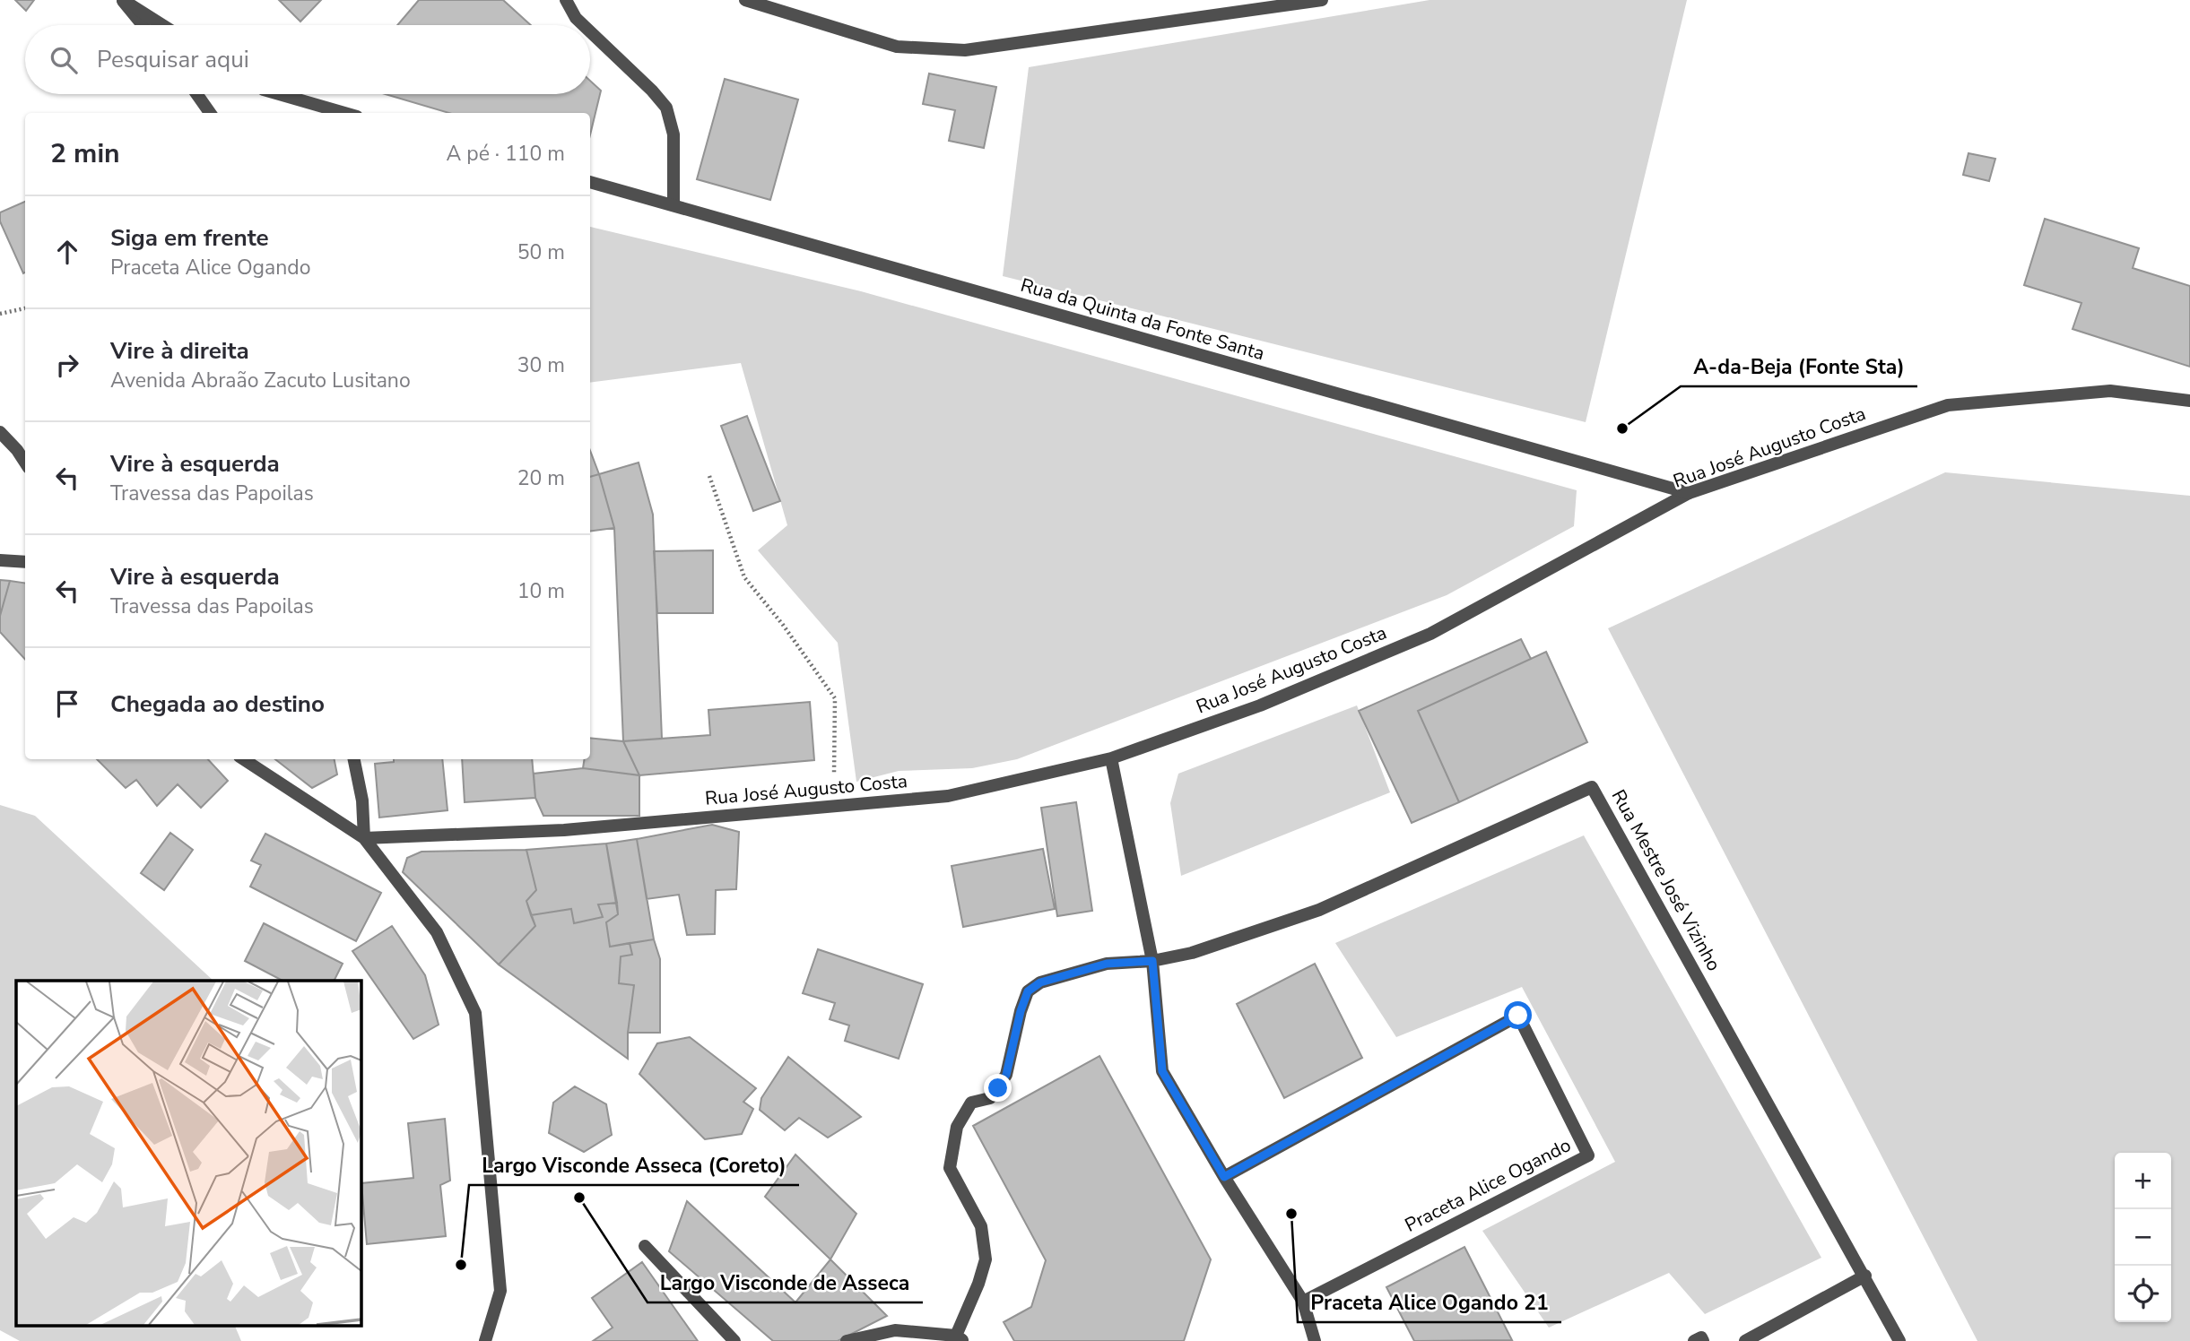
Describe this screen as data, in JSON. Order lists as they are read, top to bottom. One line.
{"streets":{"street":["Rua da Quinta da Fonte Santa","Rua José Augusto Costa","Rua Mestre José Vizinho","Praceta Alice Ogando"]},"crossings":[["Rua da Quinta da Fonte Santa","Rua José Augusto Costa"]],"places":["A-da-Beja (Fonte Sta)","Largo Visconde de Asseca","Praceta Alice Ogando 21","Largo Visconde Asseca (Coreto)"],"page":{"search":"Pesquisar aqui","heading":["2 min","A pé · 110 m"],"list":[["Siga em frente","Praceta Alice Ogando","50 m"],["Vire à direita","Avenida Abraão Zacuto Lusitano","30 m"],["Vire à esquerda","Travessa das Papoilas","20 m"],["Vire à esquerda","Travessa das Papoilas","10 m"],"Chegada ao destino"],"map_buttons":["+","−"]}}
